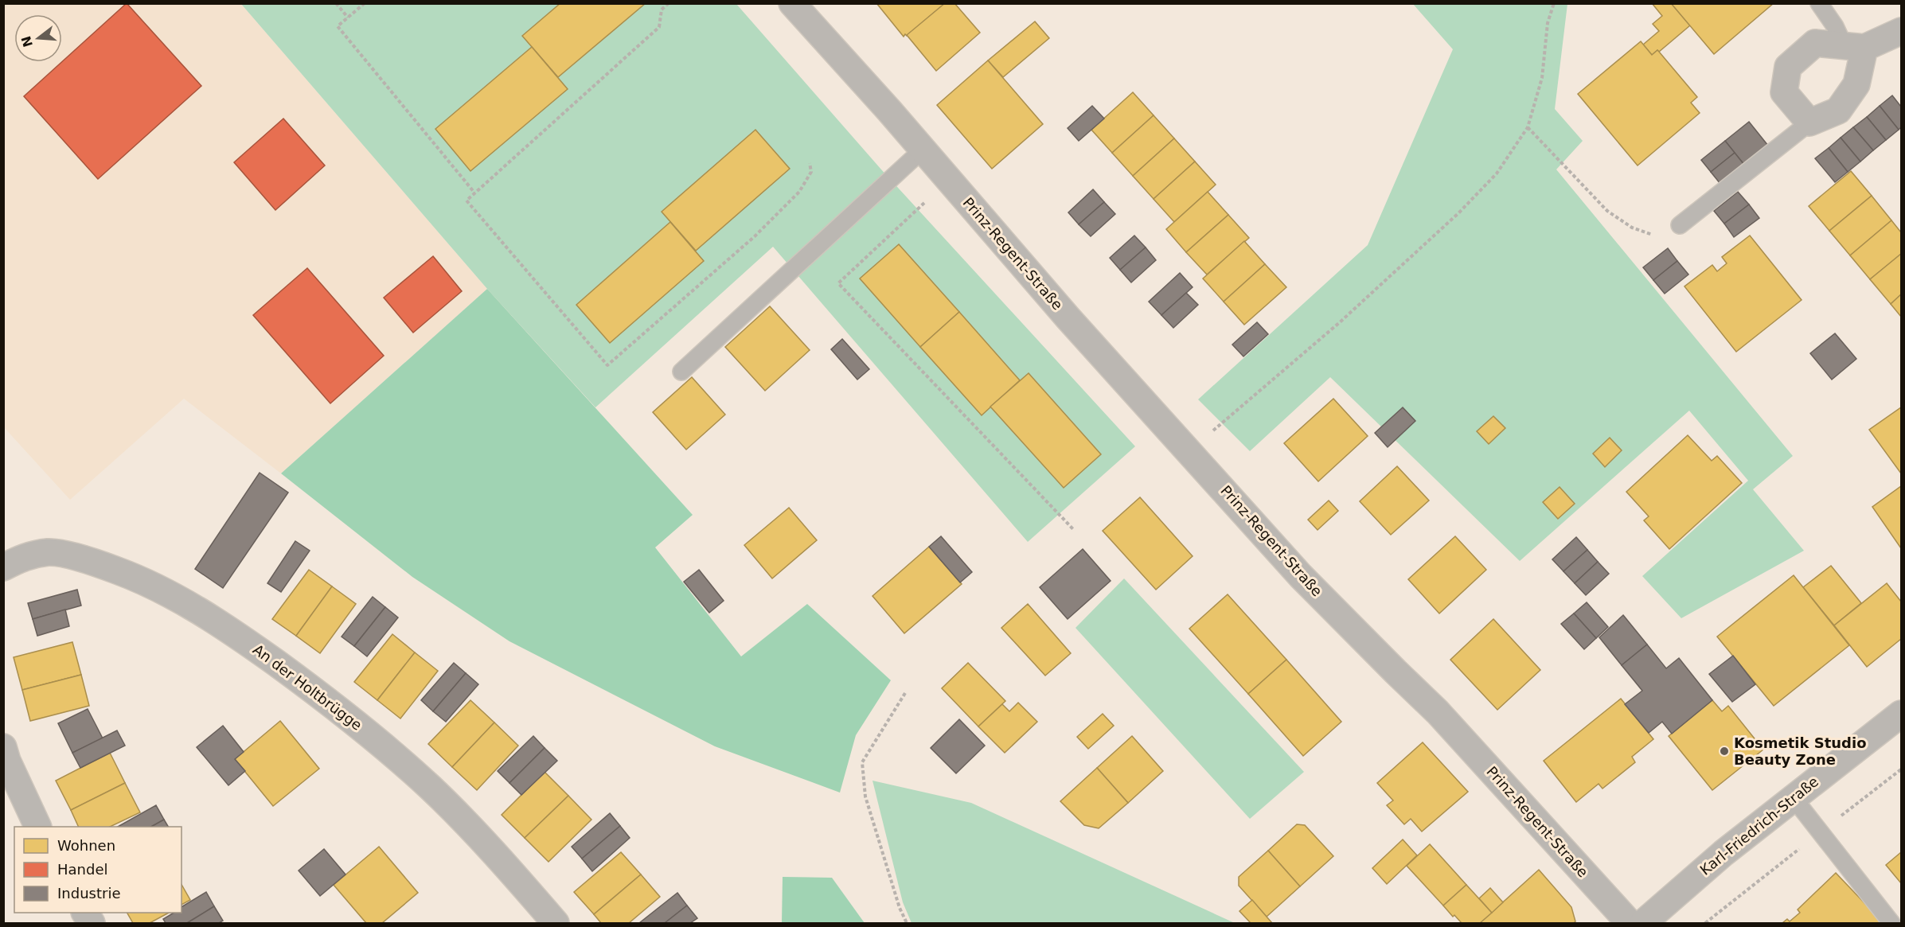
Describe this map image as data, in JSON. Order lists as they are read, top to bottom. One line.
{"streets":{"street":["Prinz-Regent-Straße","An der Holtbrügge","Karl-Friedrich-Straße"]},"places":["Kosmetik Studio Beauty Zone"],"legend":["Wohnen","Handel","Industrie"],"north":"left"}
